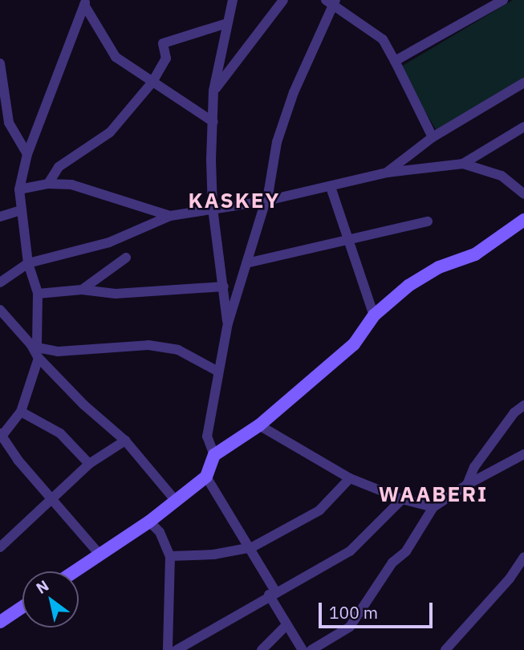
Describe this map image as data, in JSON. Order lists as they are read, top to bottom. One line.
{"districts":["KASKEY","WAABERI"],"scale_bar":"100 m","north":"top left"}
